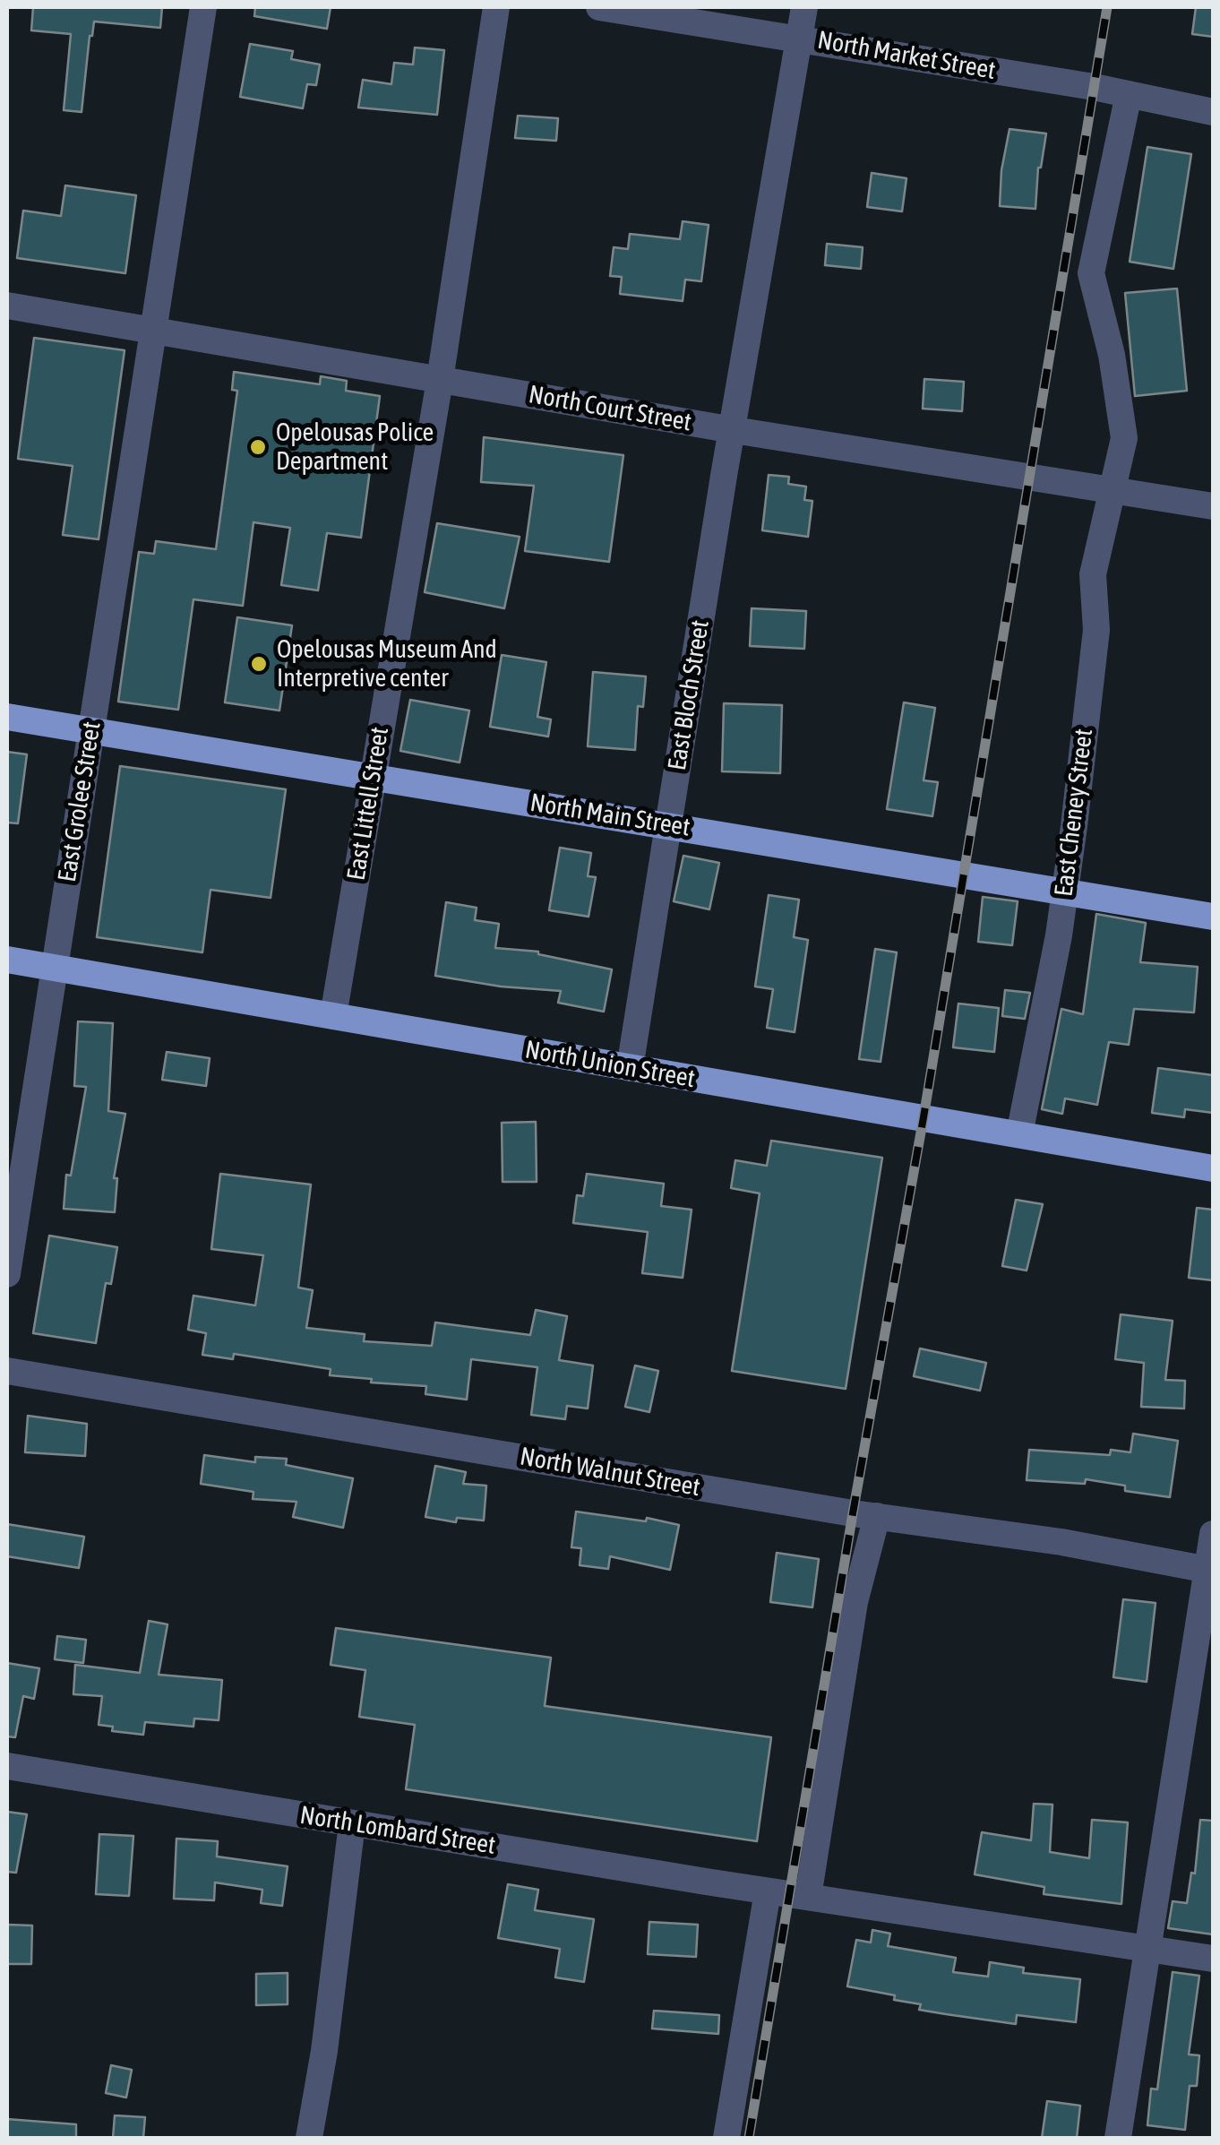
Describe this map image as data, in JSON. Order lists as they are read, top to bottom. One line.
{"streets":{"main road":["North Main Street","North Union Street"],"street":["North Market Street","North Court Street","East Bloch Street","East Grolee Street","East Littell Street","East Cheney Street","North Walnut Street","North Lombard Street"]},"crossings":[["North Market Street","East Bloch Street"],["North Market Street","East Cheney Street"],["North Court Street","East Bloch Street"],["North Court Street","East Grolee Street"],["North Court Street","East Littell Street"],["North Court Street","East Cheney Street"],["East Bloch Street","North Main Street"],["East Bloch Street","North Union Street"],["East Grolee Street","North Main Street"],["East Grolee Street","North Union Street"],["East Littell Street","North Main Street"],["East Littell Street","North Union Street"],["East Cheney Street","North Main Street"],["East Cheney Street","North Union Street"]],"places":["Opelousas Police Department","Opelousas Museum And Interpretive center"]}
